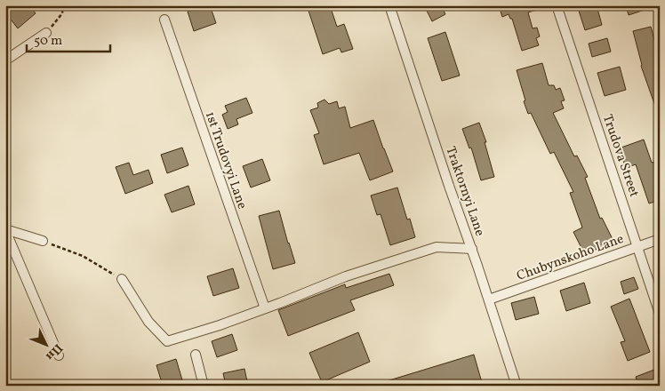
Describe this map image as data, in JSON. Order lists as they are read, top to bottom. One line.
{"streets":{"street":["Trudova Street","1st Trudovyi Lane","Traktornyi Lane","Chubynskoho Lane"]},"crossings":[["Trudova Street","Chubynskoho Lane"],["Traktornyi Lane","Chubynskoho Lane"]],"scale_bar":"50 m","north":"bottom right"}
